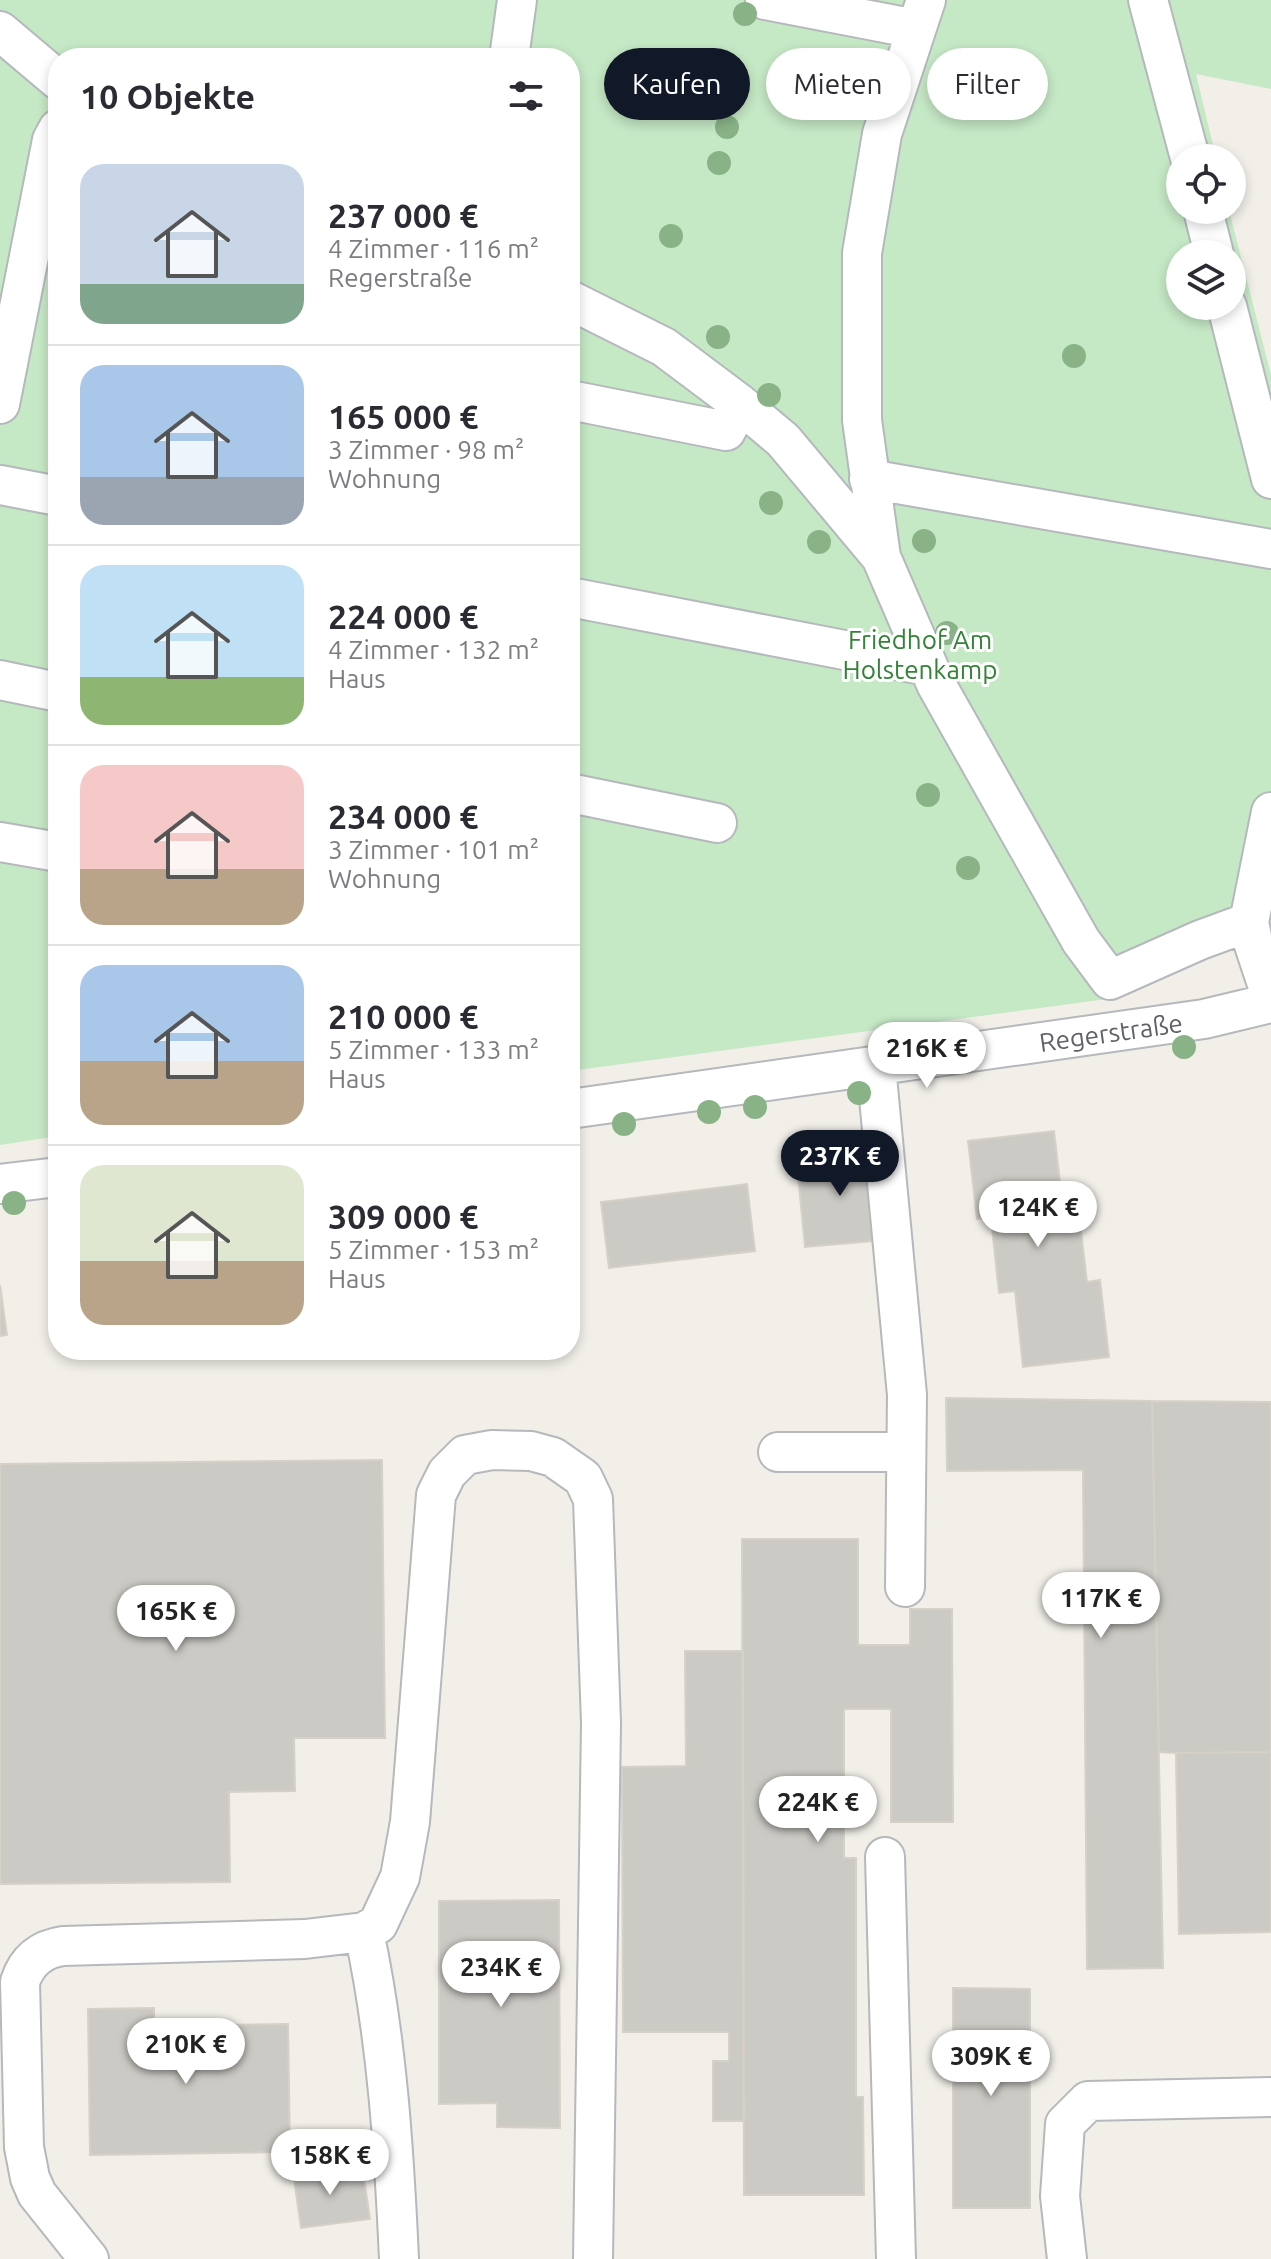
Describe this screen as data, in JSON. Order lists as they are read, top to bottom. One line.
{"streets":{"street":["Regerstraße"]},"parks":["Friedhof Am Holstenkamp"],"page":{"chip":["Kaufen","Mieten","Filter"],"heading":"10 Objekte","list":[{"name":"237 000 €","note":"4 Zimmer · 116 m² · Regerstraße"},{"name":"165 000 €","note":"3 Zimmer · 98 m² · Wohnung"},{"name":"224 000 €","note":"4 Zimmer · 132 m² · Haus"},{"name":"234 000 €","note":"3 Zimmer · 101 m² · Wohnung"},{"name":"210 000 €","note":"5 Zimmer · 133 m² · Haus"},{"name":"309 000 €","note":"5 Zimmer · 153 m² · Haus"}],"price":["216K €","237K €","124K €","117K €","165K €","224K €","234K €","210K €","309K €","158K €"]}}
